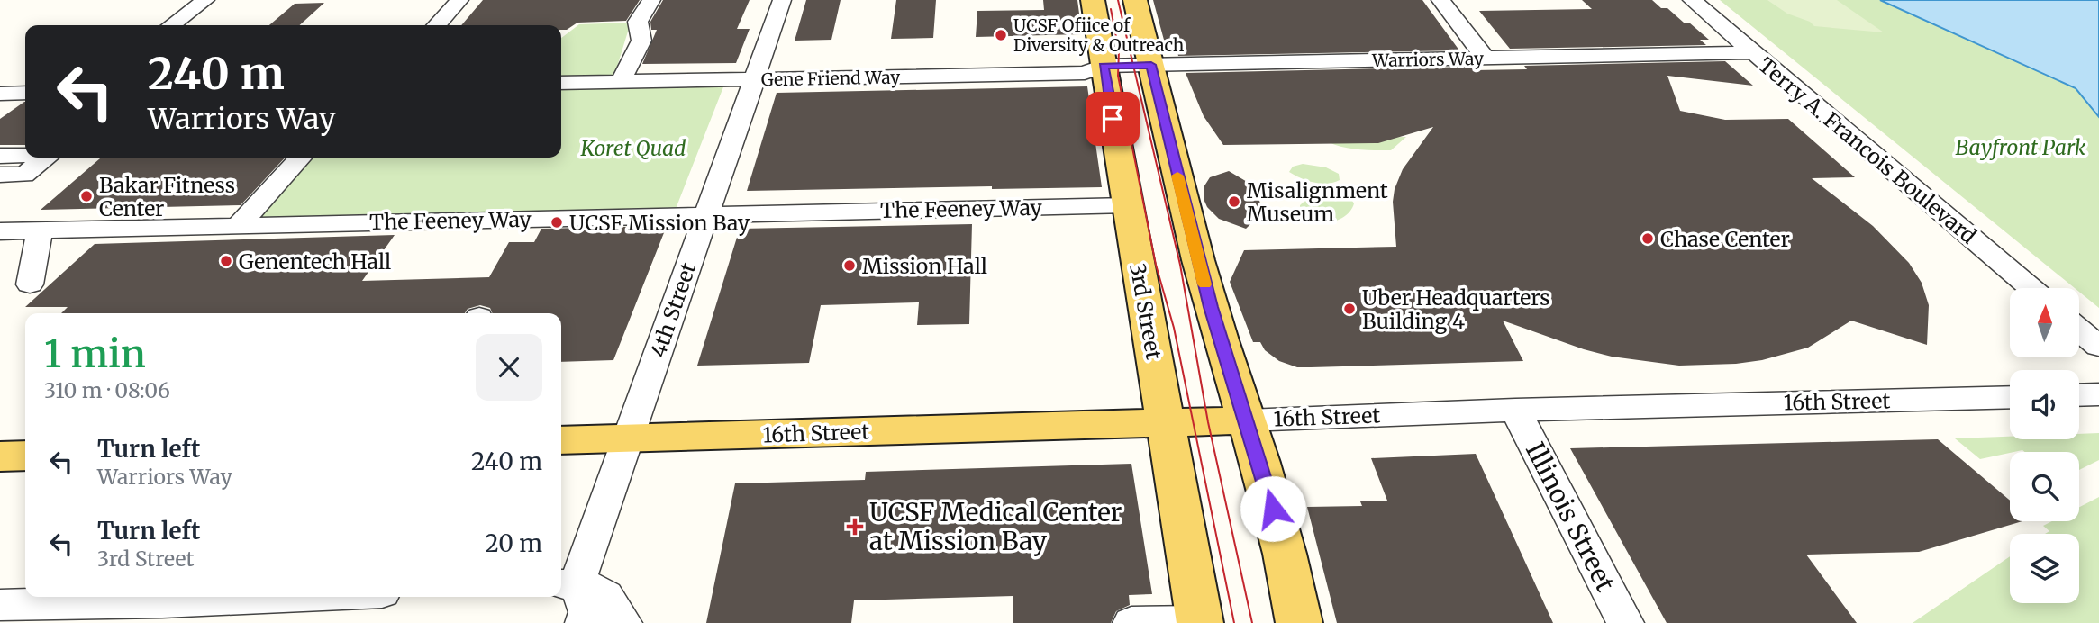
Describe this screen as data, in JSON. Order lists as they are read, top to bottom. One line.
{"streets":{"main road":["3rd Street","16th Street"],"street":["Warriors Way","Gene Friend Way","Terry A. Francois Boulevard","The Feeney Way","4th Street","Illinois Street"]},"crossings":[["Warriors Way","Gene Friend Way"],["Warriors Way","Terry A. Francois Boulevard"],["Warriors Way","3rd Street"],["Gene Friend Way","4th Street"],["Gene Friend Way","3rd Street"],["The Feeney Way","4th Street"],["The Feeney Way","3rd Street"],["4th Street","16th Street"],["3rd Street","16th Street"],["16th Street","Illinois Street"]],"parks":["Bayfront Park","Koret Quad"],"places":{"other":["UCSF Ofiice of Diversity & Outreach","Bakar Fitness Center","Misalignment Museum","UCSF Mission Bay","Chase Center","Genentech Hall","Mission Hall","Uber Headquarters Building 4"],"health":["UCSF Medical Center at Mission Bay"]},"north":"top","page":{"turn":["240 m","Warriors Way"],"heading":["1 min","310 m · 08:06"],"list":[{"name":"Turn left","note":"Warriors Way","value":"240 m"},{"name":"Turn left","note":"3rd Street","value":"20 m"}]}}
